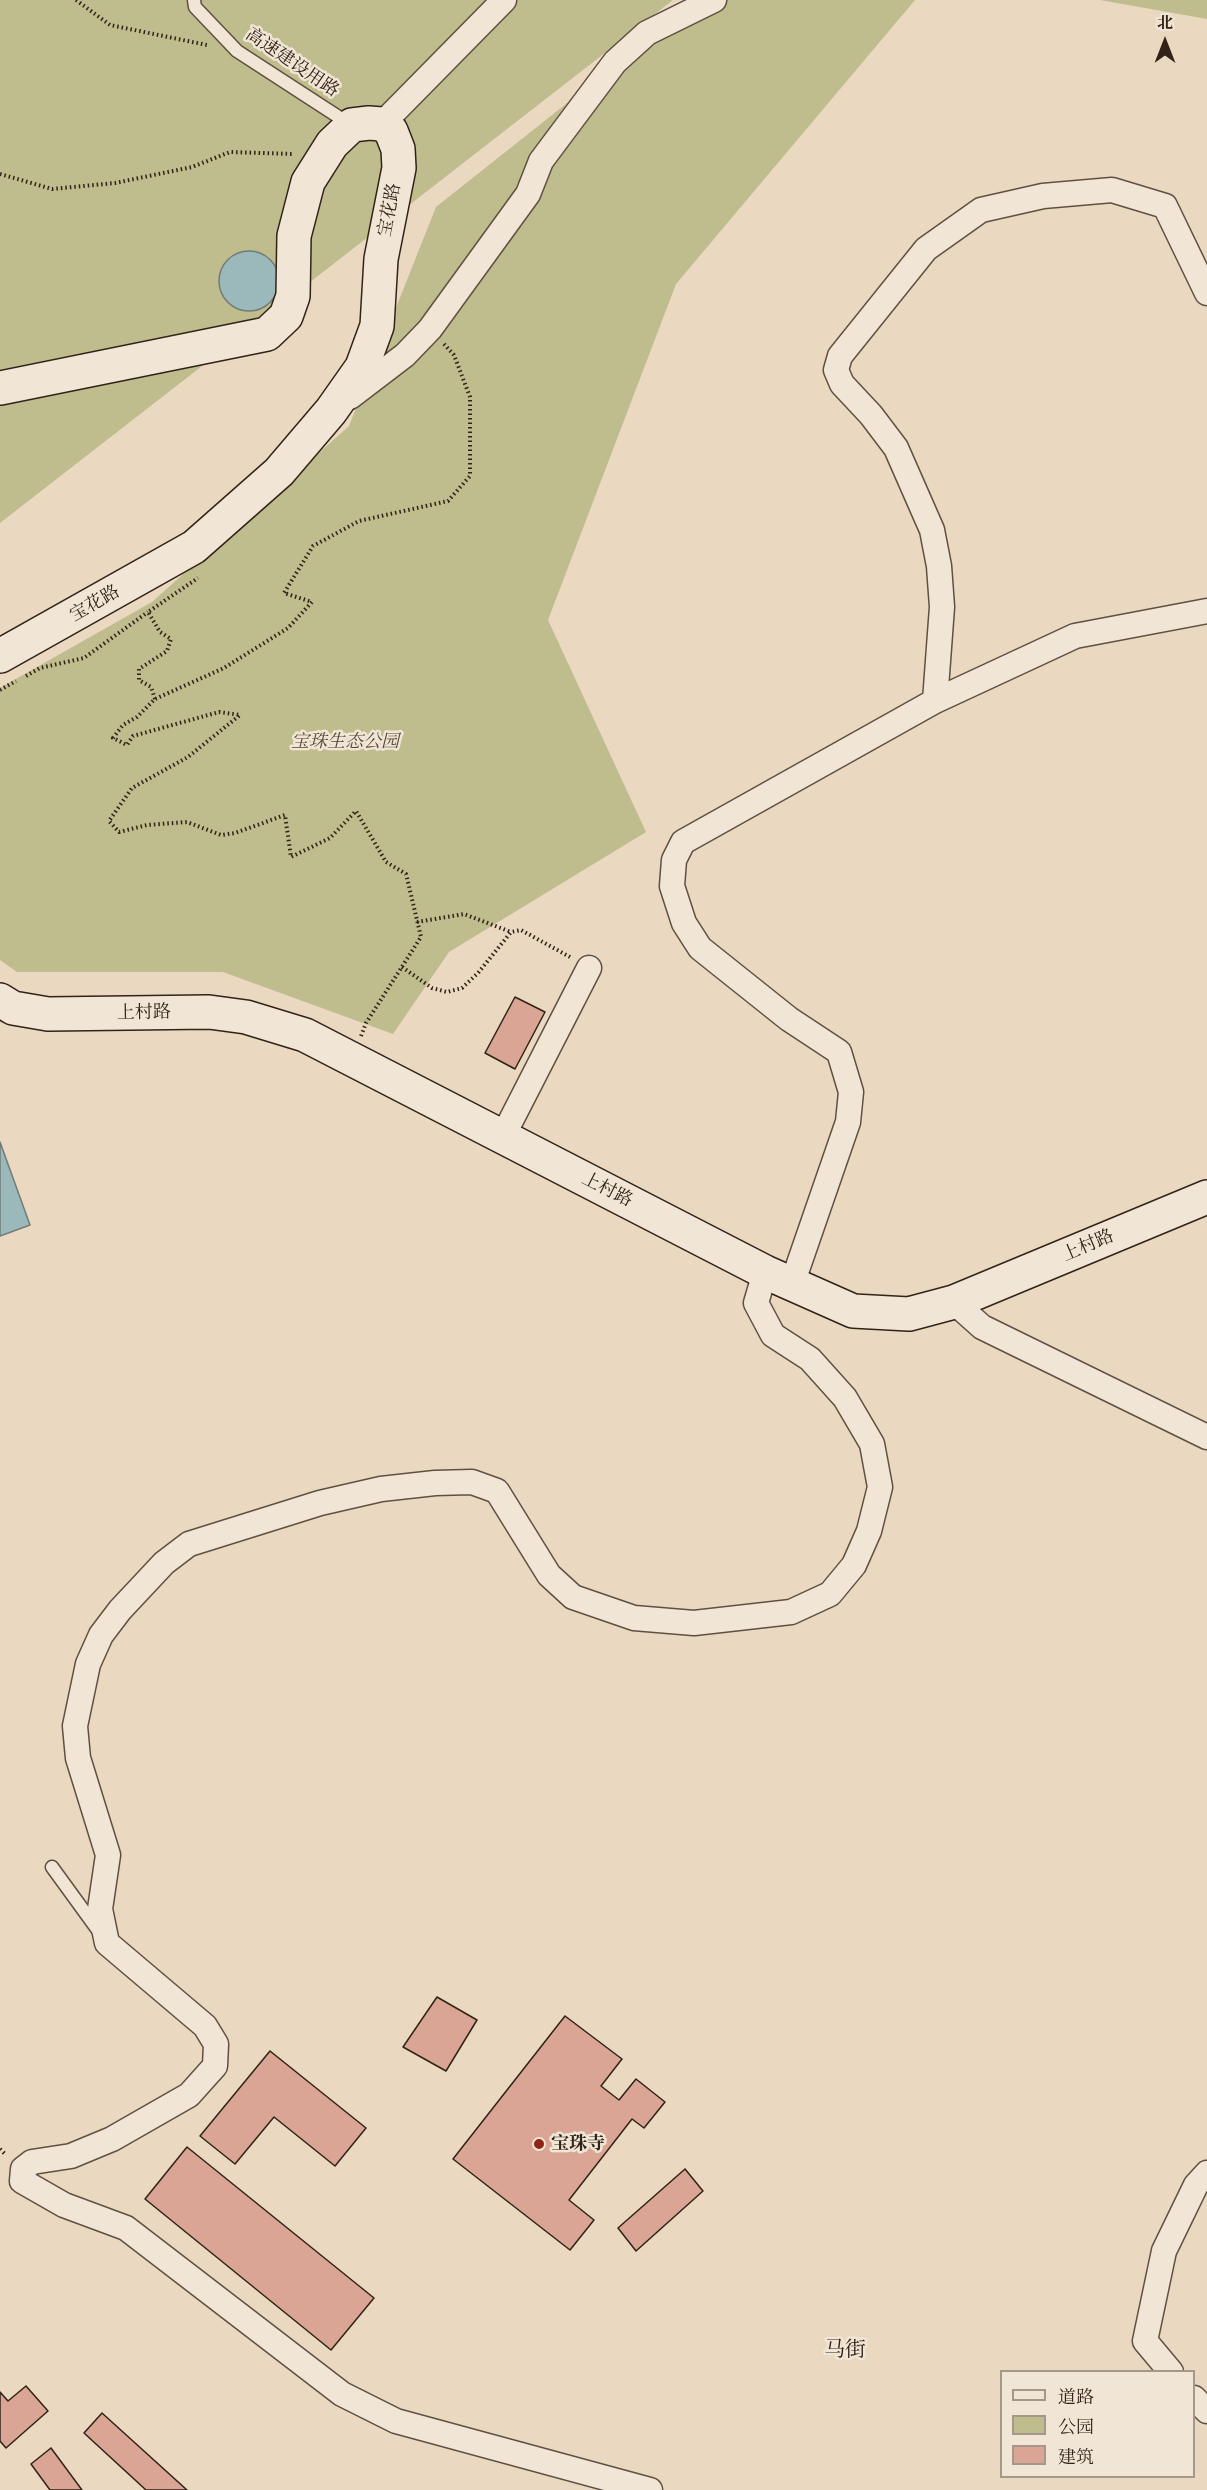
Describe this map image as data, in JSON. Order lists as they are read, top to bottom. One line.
{"streets":{"street":["宝花路","上村路"],"lane":["高速建设用路"]},"crossings":[["高速建设用路","宝花路"]],"districts":["马街"],"parks":["宝珠生态公园"],"places":["宝珠寺"],"legend":["道路","公园","建筑"],"north":"top"}
